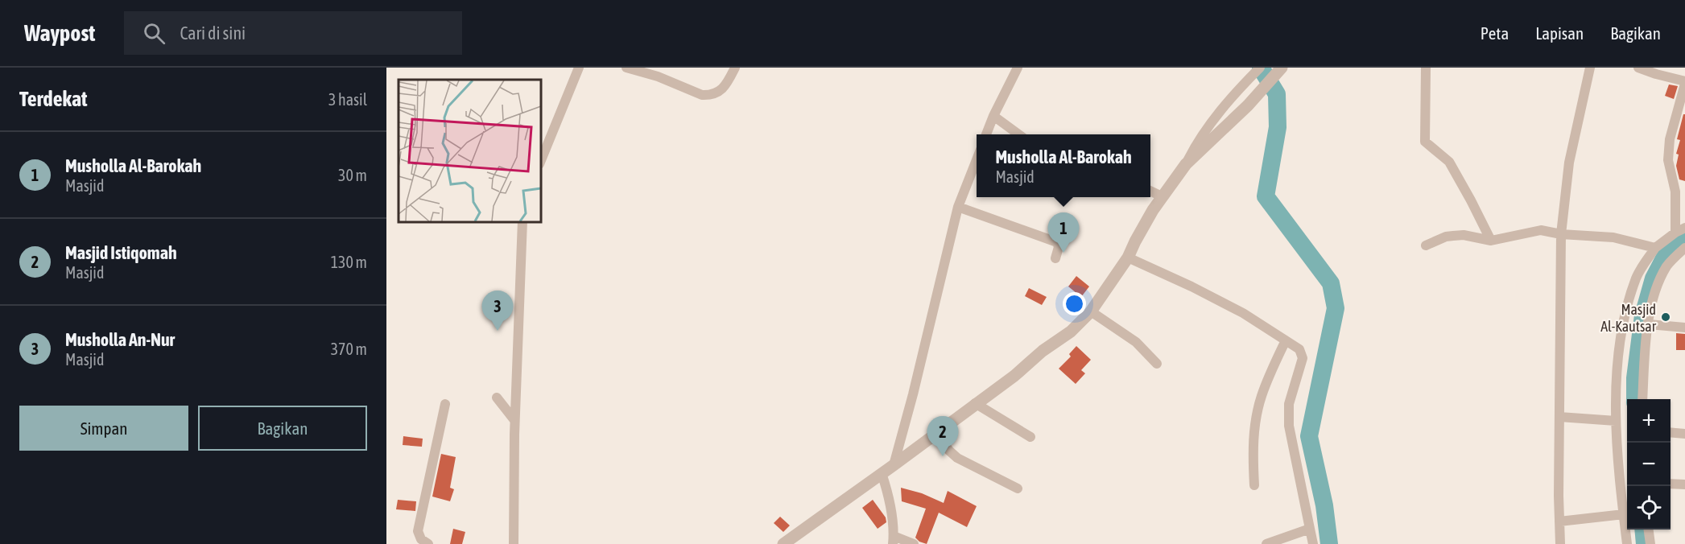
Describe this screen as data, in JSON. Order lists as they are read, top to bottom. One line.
{"places":["Masjid Al-Kautsar"],"page":{"header":"Waypost","search":"Cari di sini","nav":["Peta","Lapisan","Bagikan"],"heading":["Terdekat","3 hasil"],"list":[{"mark":"1","name":"Musholla Al-Barokah","note":"Masjid","value":"30 m"},{"mark":"2","name":"Masjid Istiqomah","note":"Masjid","value":"130 m"},{"mark":"3","name":"Musholla An-Nur","note":"Masjid","value":"370 m"}],"popup":["Musholla Al-Barokah","Masjid"],"pins":["1","3","2"],"buttons":["Simpan","Bagikan"],"map_buttons":["+","−"]}}
